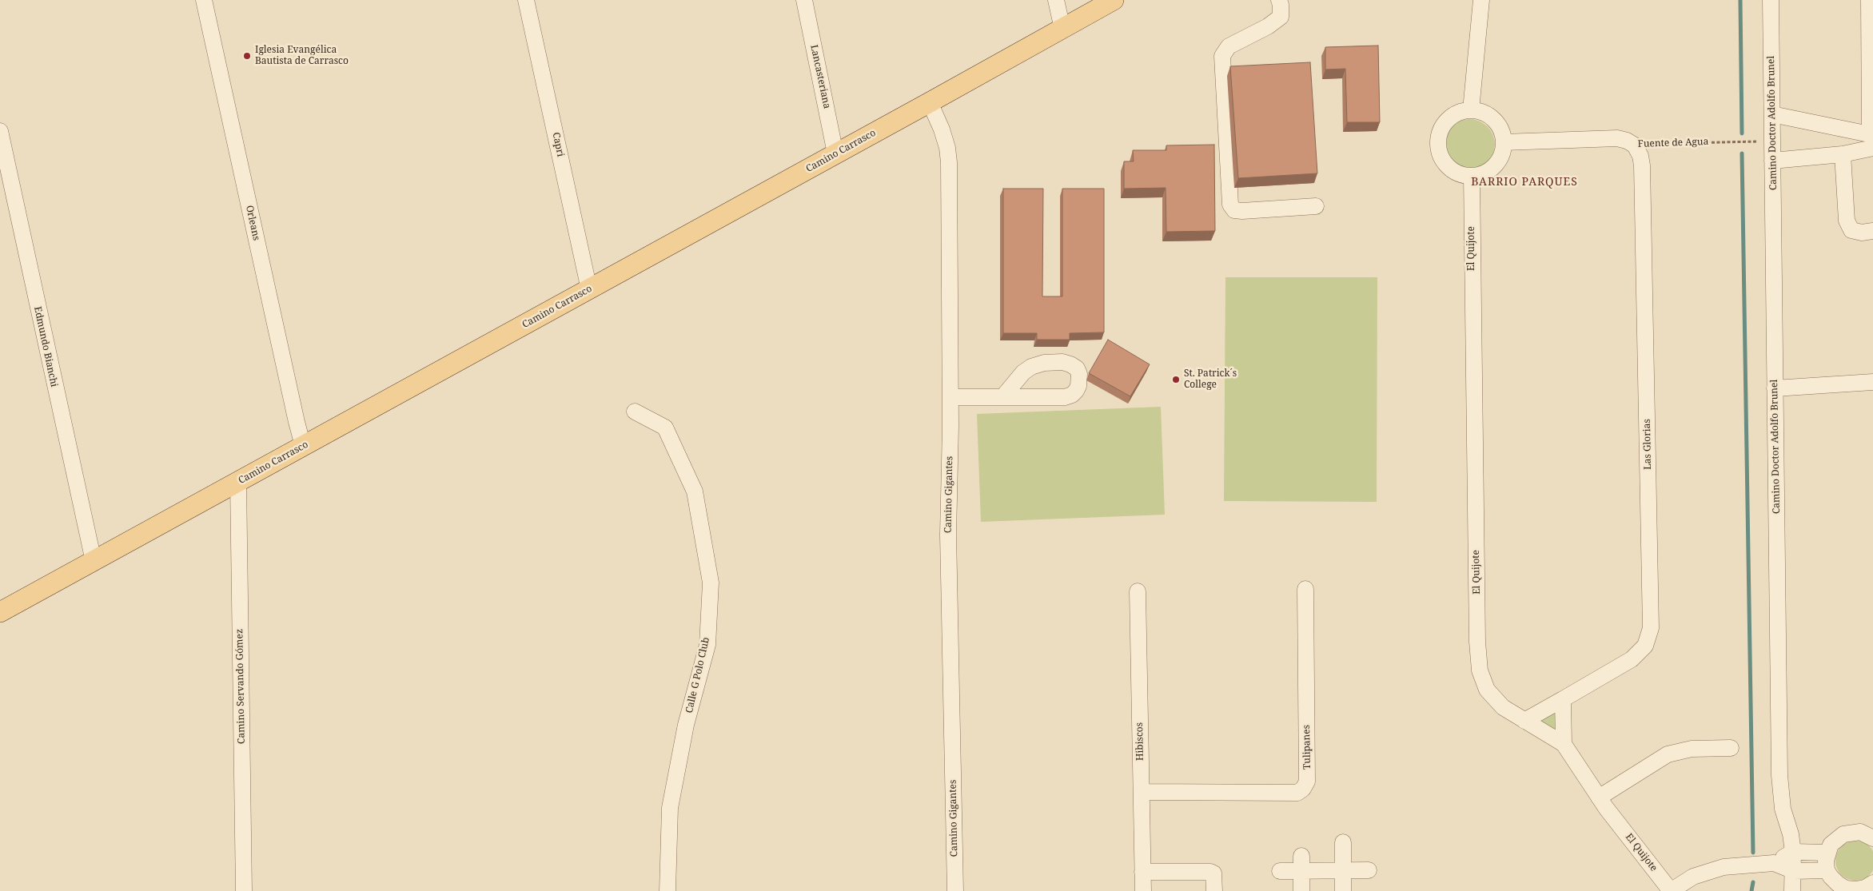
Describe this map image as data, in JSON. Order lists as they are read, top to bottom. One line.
{"streets":{"main road":["Camino Carrasco"],"street":["Lancasteriana","Camino Doctor Adolfo Brunel","Fuente de Agua","Capri","Orleans","El Quijote","Edmundo Bianchi","Las Glorias","Camino Gigantes","Calle G Polo Club","Camino Servando Gómez","Hibiscos","Tulipanes"]},"crossings":[["Lancasteriana","Camino Carrasco"],["Camino Doctor Adolfo Brunel","Fuente de Agua"],["Fuente de Agua","El Quijote"],["Fuente de Agua","Las Glorias"],["Capri","Camino Carrasco"],["Camino Carrasco","Orleans"],["Camino Carrasco","Edmundo Bianchi"],["Camino Carrasco","Camino Gigantes"],["Camino Carrasco","Camino Servando Gómez"],["El Quijote","Las Glorias"],["Hibiscos","Tulipanes"]],"districts":["BARRIO PARQUES"],"places":["Iglesia Evangélica Bautista de Carrasco","St. Patrick´s College"]}
